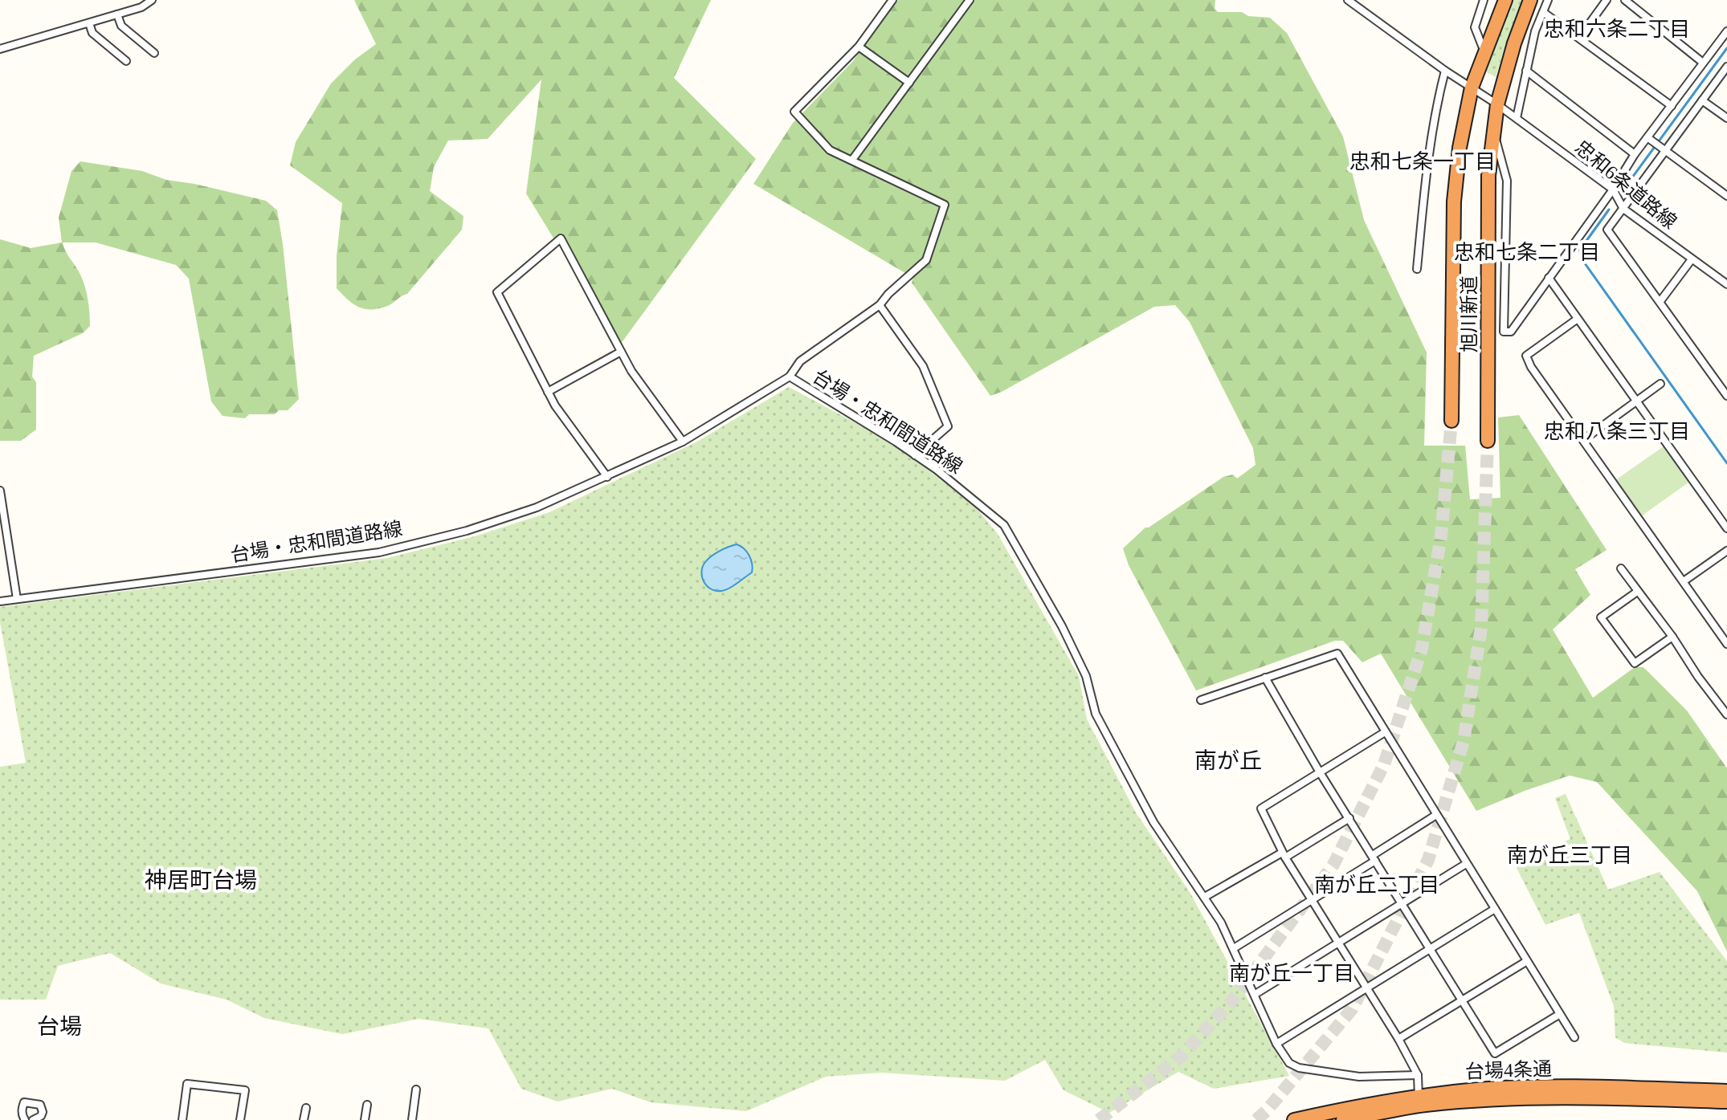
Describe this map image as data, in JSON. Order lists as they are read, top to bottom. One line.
{"streets":{"highway":["旭川新道","台場4条通"],"street":["忠和6条道路線","台場・忠和間道路線"]},"crossings":[["忠和6条道路線","旭川新道"]],"districts":["忠和六条二丁目","忠和七条一丁目","忠和七条二丁目","忠和八条三丁目","南が丘","南が丘三丁目","神居町台場","南が丘二丁目","南が丘一丁目","台場"]}
